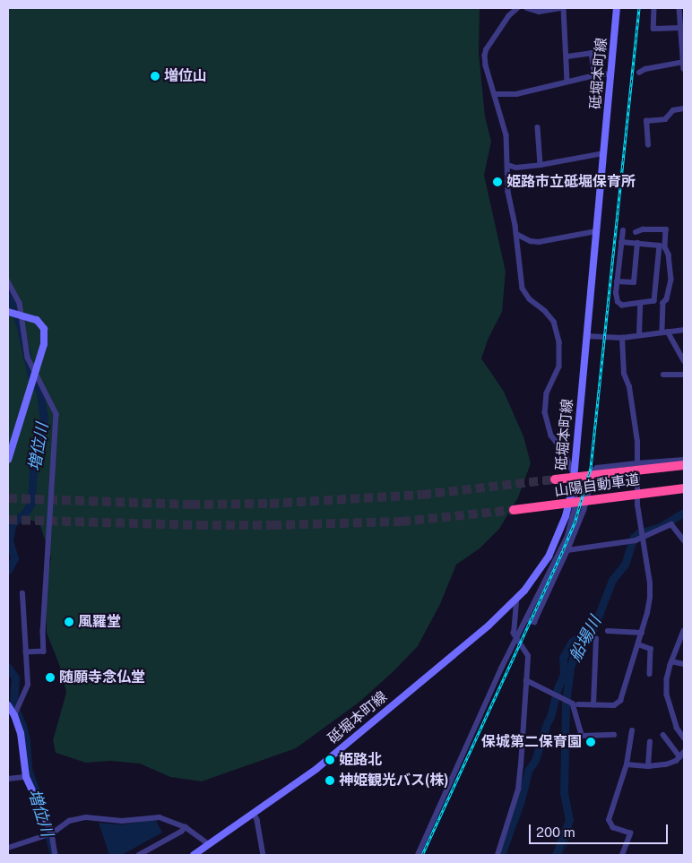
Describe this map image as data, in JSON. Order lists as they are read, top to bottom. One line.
{"streets":{"highway":["山陽自動車道"],"main road":["砥堀本町線"]},"water":["増位川","船場川"],"places":["増位山","姫路市立砥堀保育所","風羅堂","随願寺念仏堂","保城第二保育園","姫路北","神姫観光バス(株)"],"scale_bar":"200 m"}
